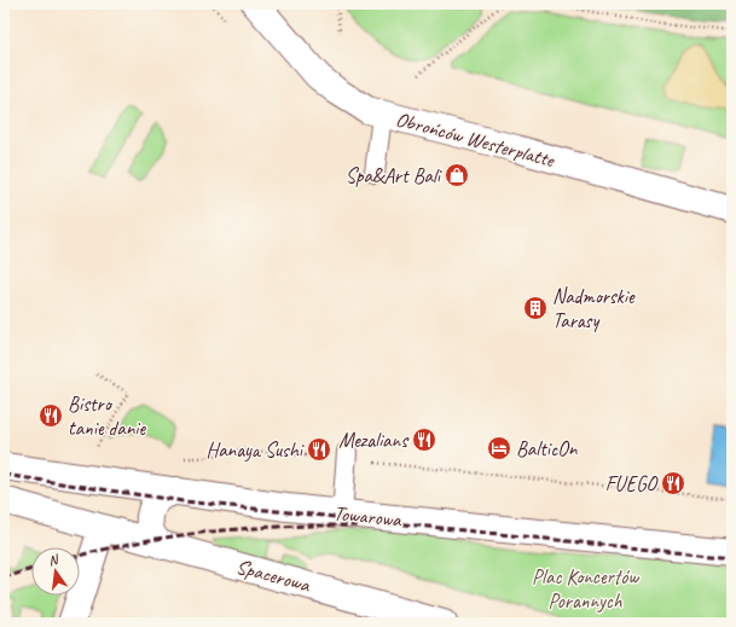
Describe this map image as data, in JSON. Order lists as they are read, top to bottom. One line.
{"streets":{"street":["Obrońców Westerplatte","Towarowa","Spacerowa"]},"parks":["Plac Koncertów Porannych"],"places":{"shop":["Spa&Art Bali"],"building":["Nadmorskie Tarasy"],"restaurant":["Bistro tanie danie","Mezalians","Hanaya Sushi","FUEGO"],"hotel":["BalticOn"]},"north":"top"}
